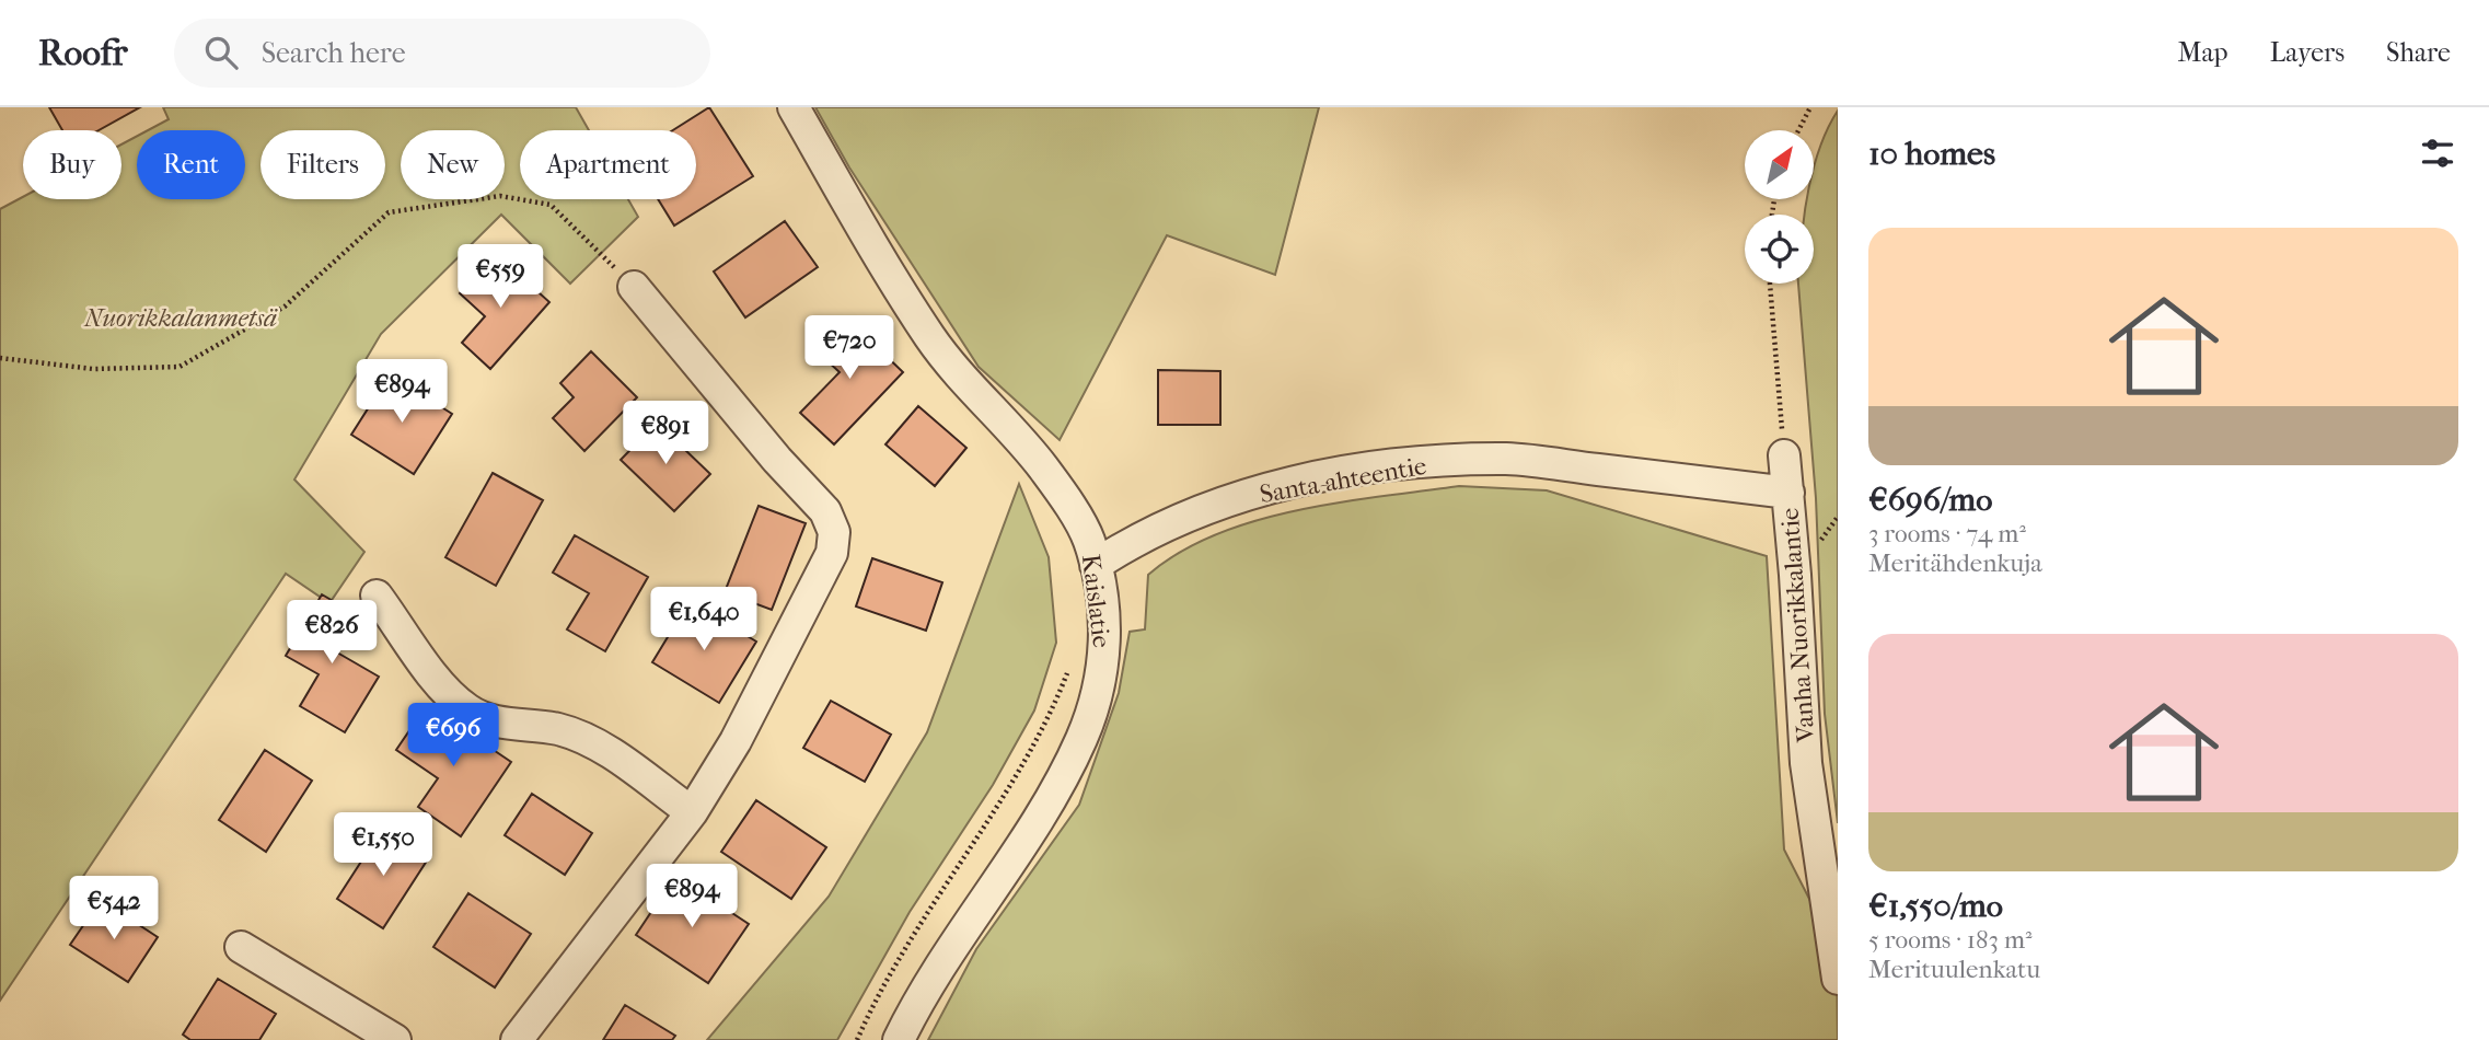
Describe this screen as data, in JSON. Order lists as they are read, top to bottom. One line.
{"streets":{"street":["Santa-ahteentie","Kaislatie","Vanha Nuorikkalantie"]},"crossings":[["Santa-ahteentie","Kaislatie"],["Santa-ahteentie","Vanha Nuorikkalantie"]],"parks":["Nuorikkalanmetsä"],"north":"top right","page":{"header":"Roofr","search":"Search here","nav":["Map","Layers","Share"],"heading":"10 homes","chip":["Buy","Rent","Filters","New","Apartment"],"list":[{"name":"€696/mo","note":"3 rooms · 74 m² · Meritähdenkuja"},{"name":"€1,550/mo","note":"5 rooms · 183 m² · Merituulenkatu"}],"price":["€559","€720","€894","€891","€1,640","€826","€696","€1,550","€894","€542"]}}
